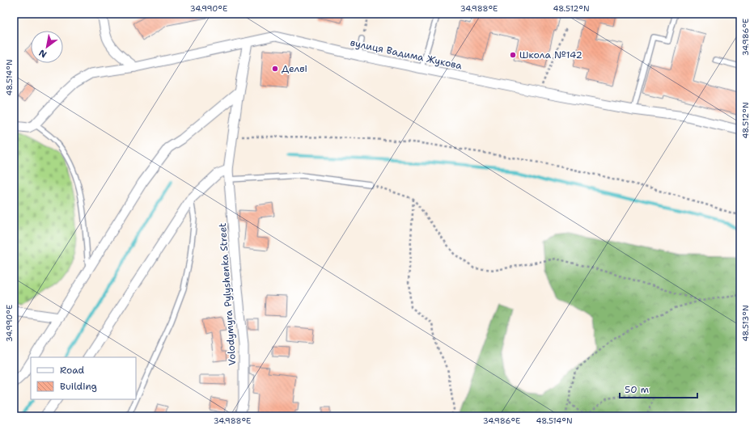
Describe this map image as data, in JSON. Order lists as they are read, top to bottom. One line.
{"streets":{"street":["вулиця Вадима Жукова","Volodymyra Pylyshenka Street"]},"crossings":[["вулиця Вадима Жукова","Volodymyra Pylyshenka Street"]],"places":["Школа №142","Делві"],"legend":["Road","Building"],"scale_bar":"50 m","north":"bottom left","coordinates":["34.990°E","34.988°E","48.512°N","34.986°E","48.514°N","48.513°N"]}
